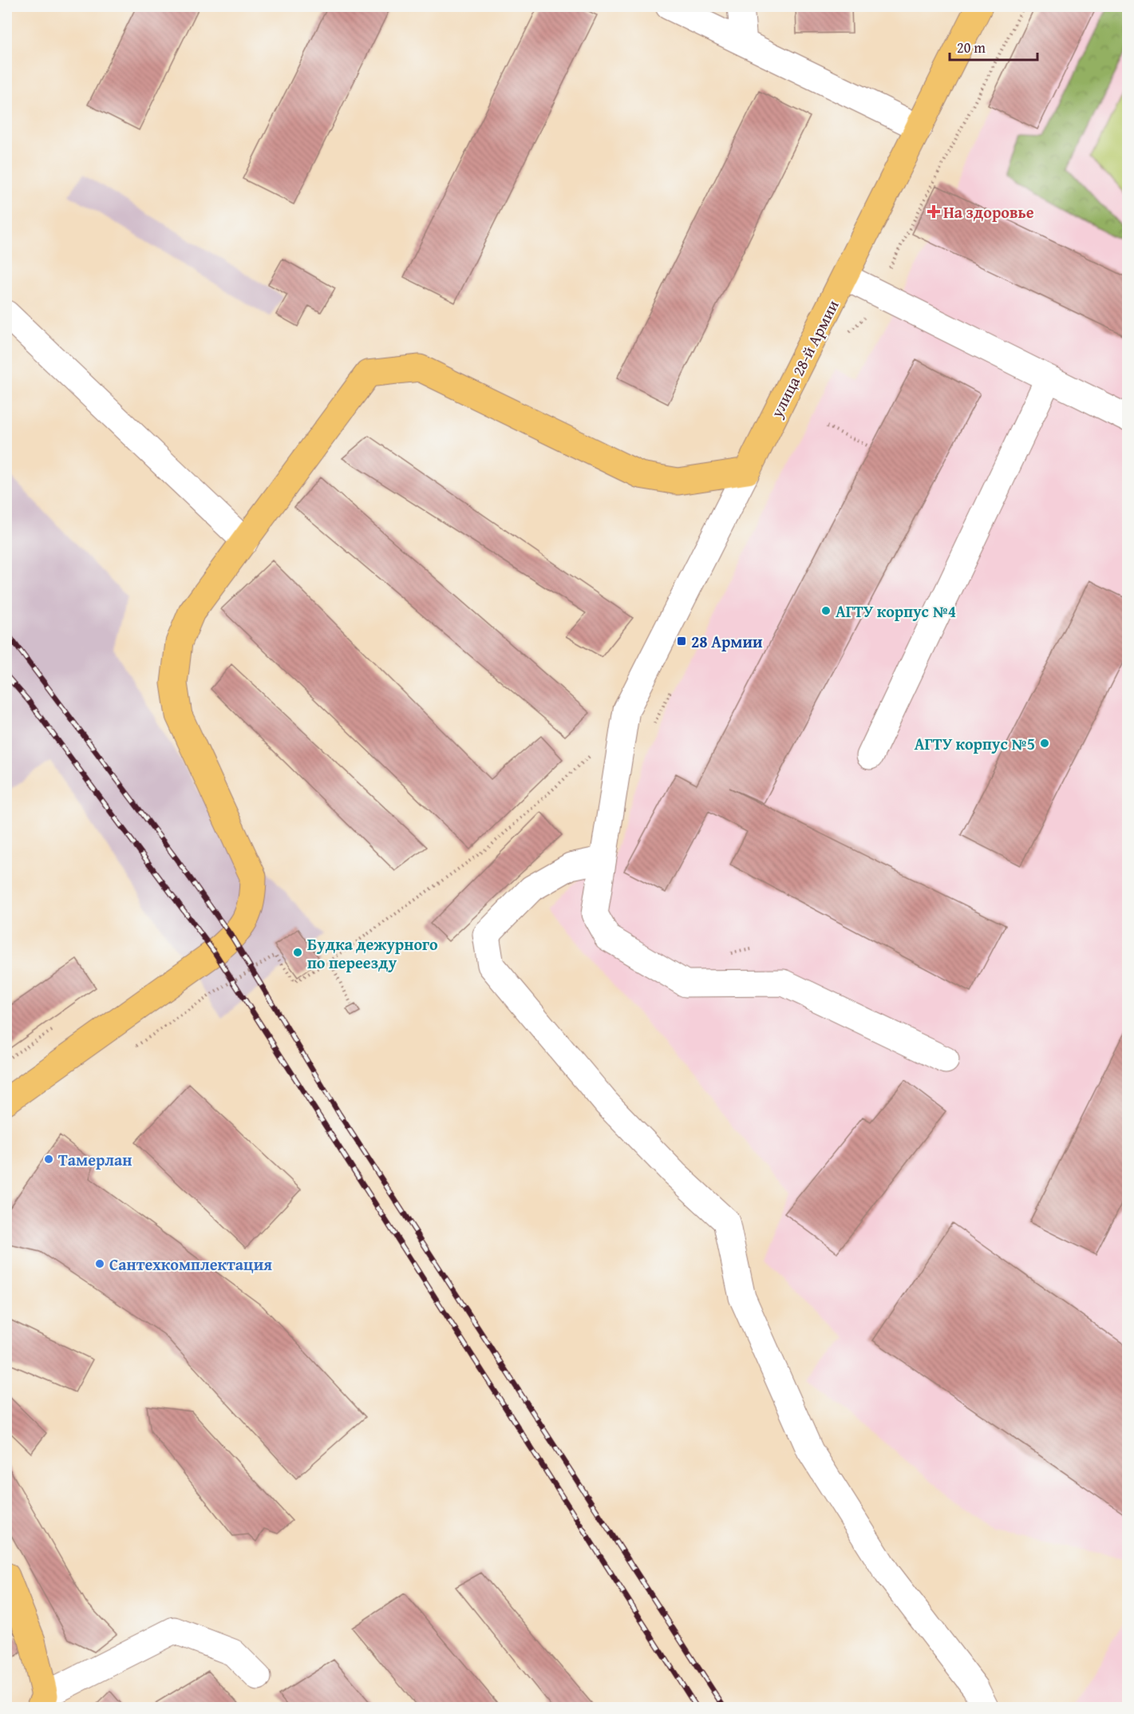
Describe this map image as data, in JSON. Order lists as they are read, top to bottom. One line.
{"streets":{"main road":["улица 28-й Армии"]},"places":{"health":["На здоровье"],"other":["АГТУ корпус №4","АГТУ корпус №5","Будка дежурного по переезду","Тамерлан","Сантехкомплектация"],"transit":["28 Армии"]},"scale_bar":"20 m"}
